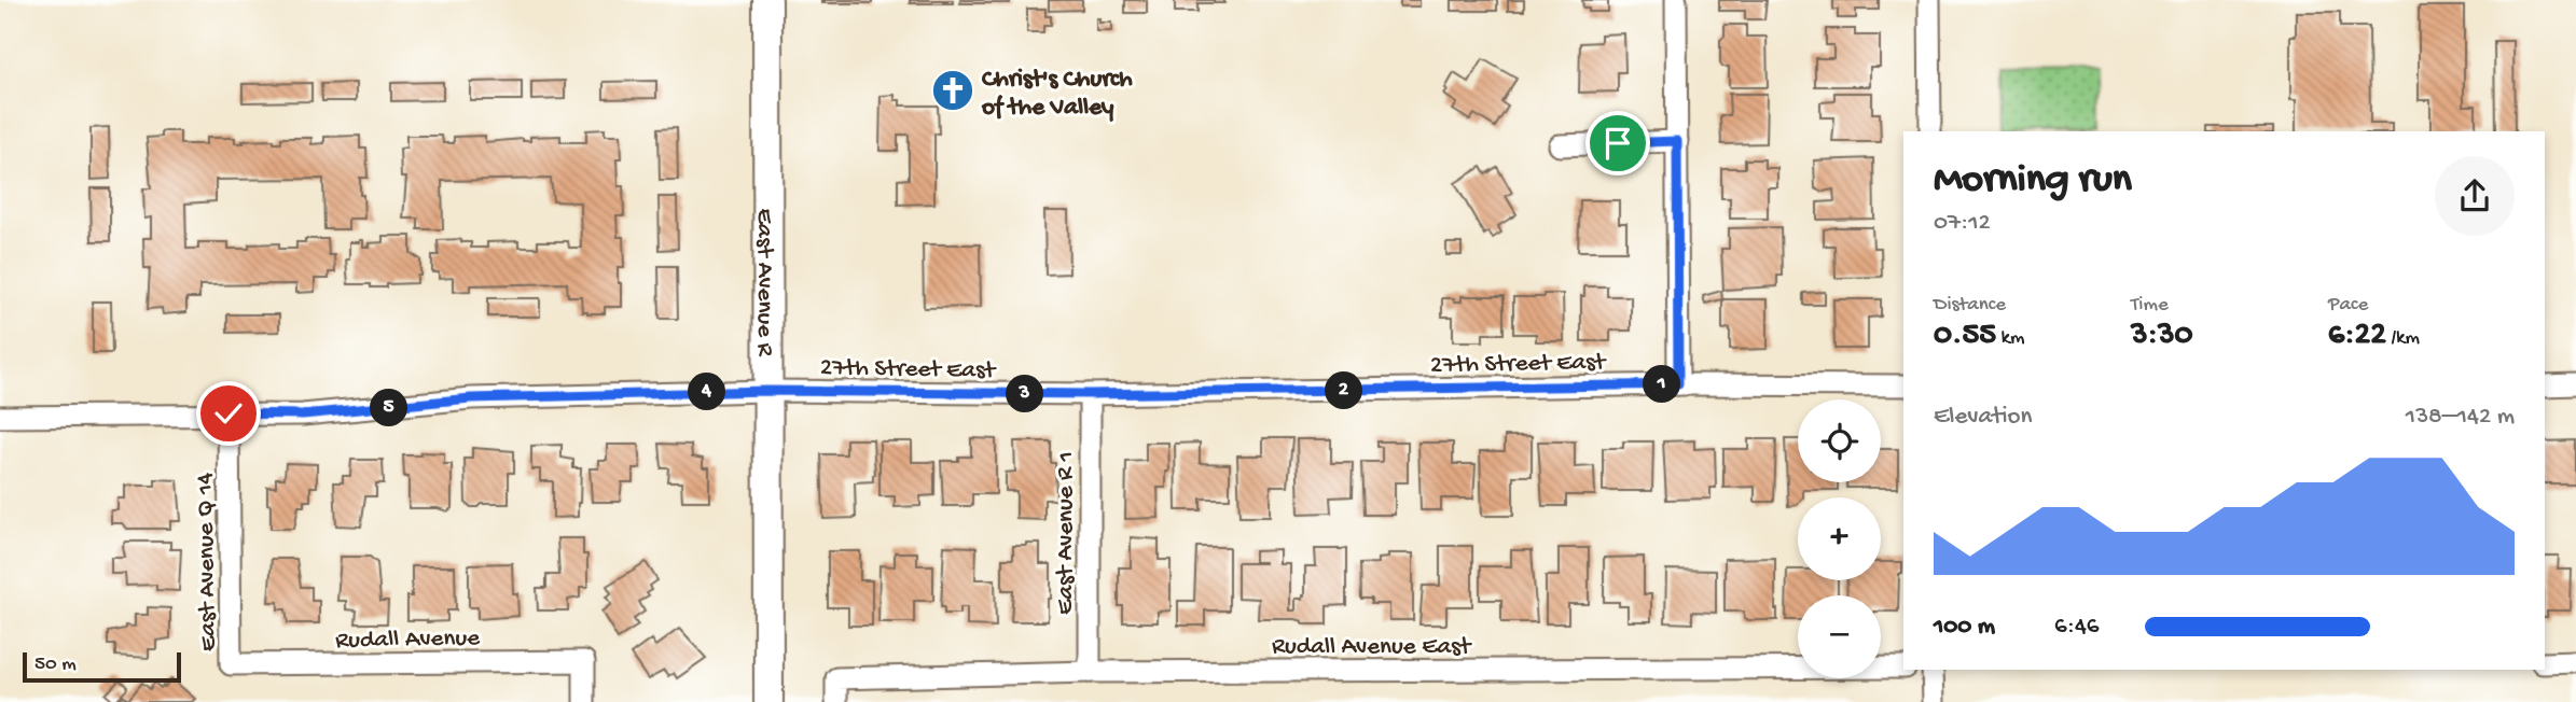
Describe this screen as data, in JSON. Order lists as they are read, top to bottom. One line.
{"streets":{"main road":["East Avenue R"],"street":["27th Street East","East Avenue R 1","East Avenue Q 14","Rudall Avenue","Rudall Avenue East"]},"crossings":[["East Avenue R","27th Street East"],["27th Street East","East Avenue R 1"],["27th Street East","East Avenue Q 14"],["East Avenue R 1","Rudall Avenue East"],["East Avenue Q 14","Rudall Avenue"]],"places":{"church":["Christ's Church of the Valley"]},"scale_bar":"50 m","page":{"heading":["Morning run","07:12"],"stats":[["Distance","0.55 km"],["Time","3:30"],["Pace","6:22 /km"]],"pins":["1","2","4","3","5"],"chart":["Elevation","138–142 m"],"map_buttons":["+","−"],"list":[{"name":"100 m","note":"6:46"}],"scale":"50 m"}}
